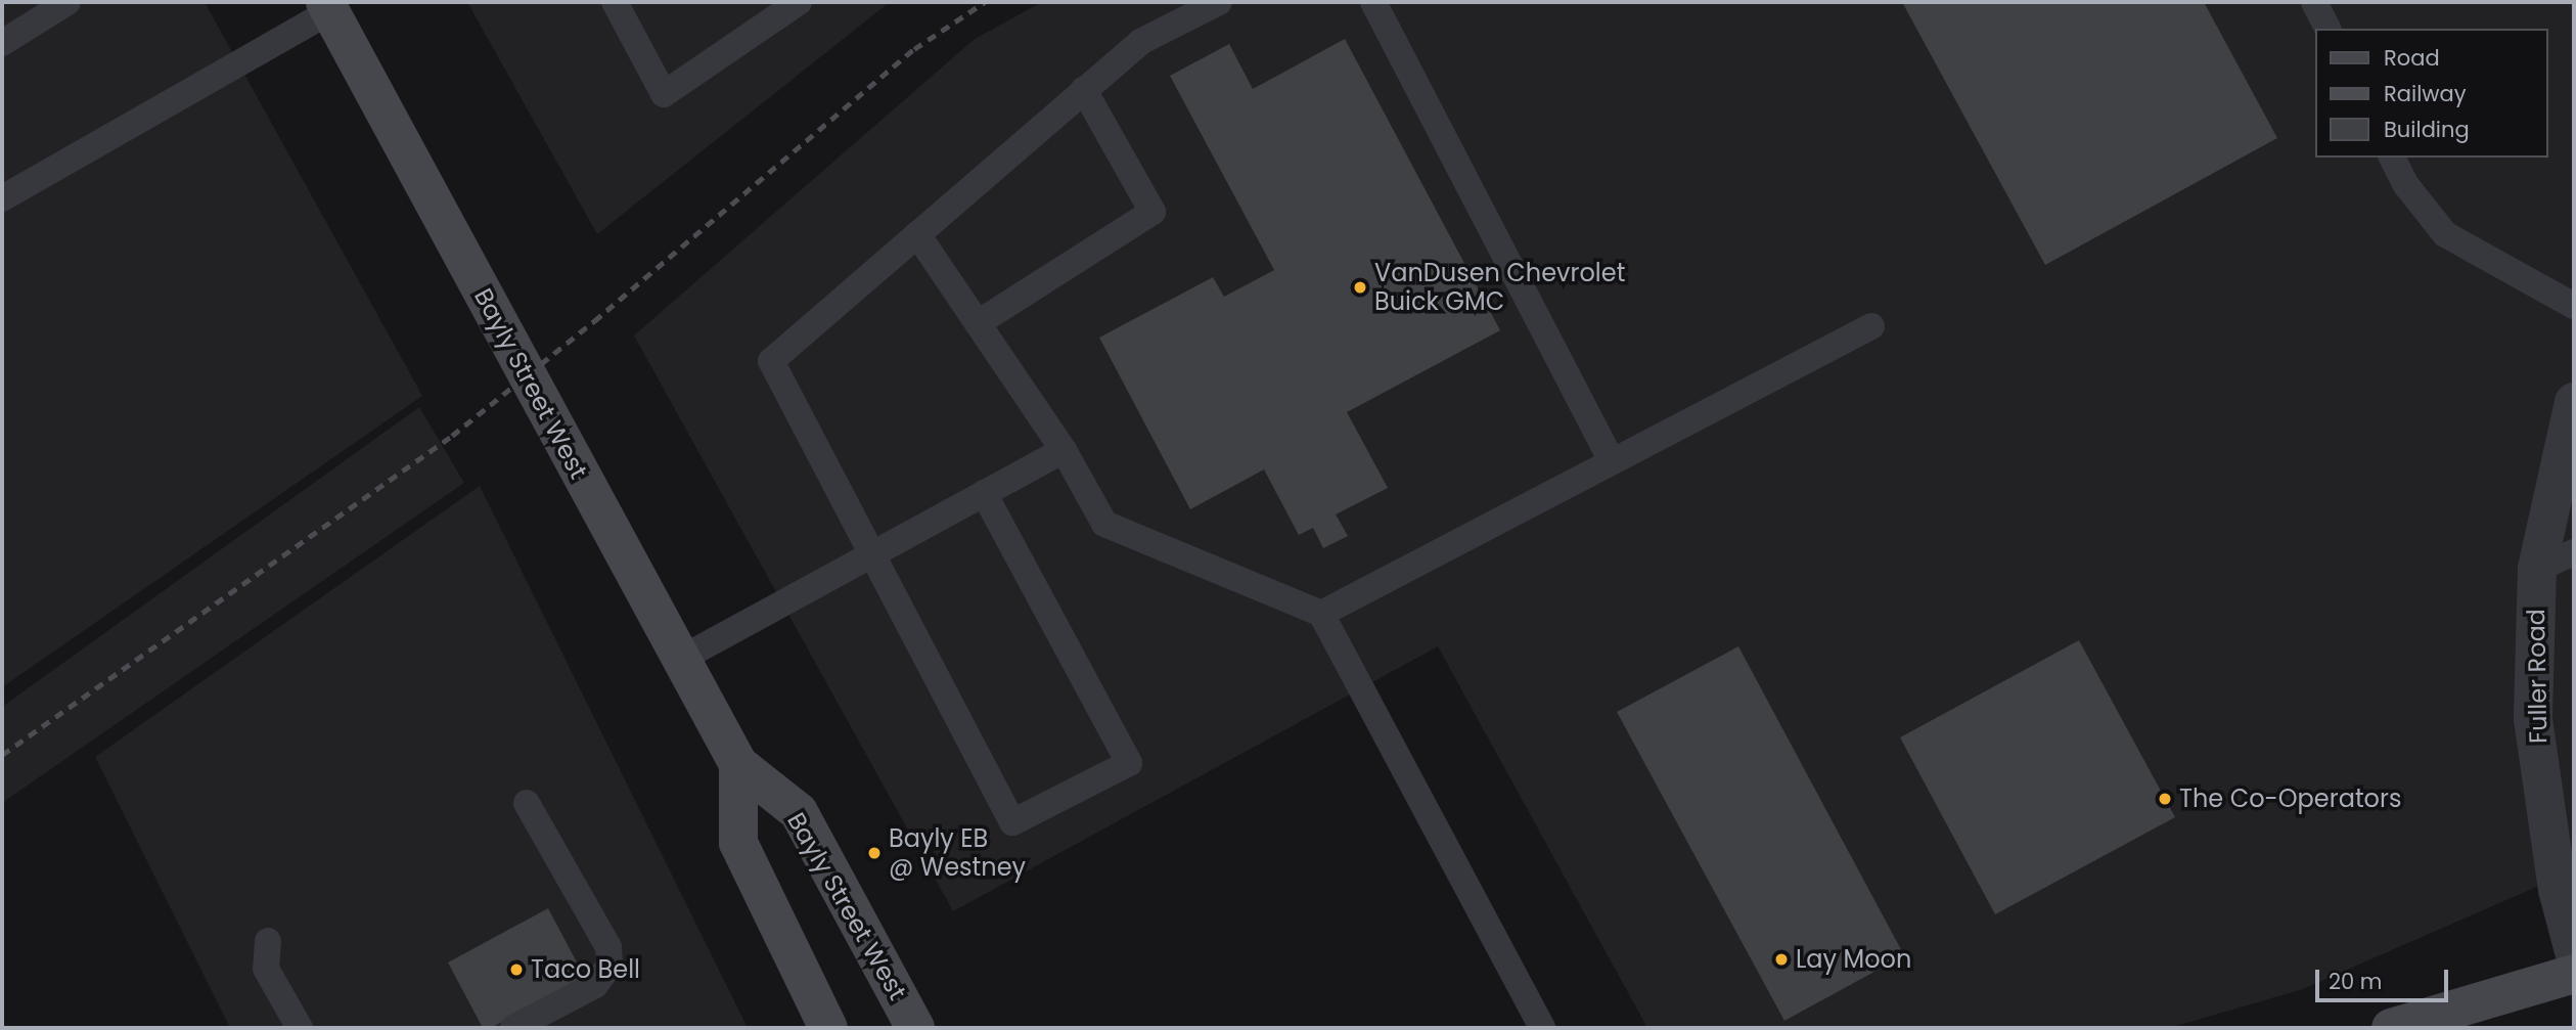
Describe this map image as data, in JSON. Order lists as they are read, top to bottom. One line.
{"streets":{"main road":["Bayly Street West"],"street":["Fuller Road"]},"places":["VanDusen Chevrolet Buick GMC","The Co-Operators","Bayly EB @ Westney","Lay Moon","Taco Bell"],"legend":["Road","Railway","Building"],"scale_bar":"20 m"}
